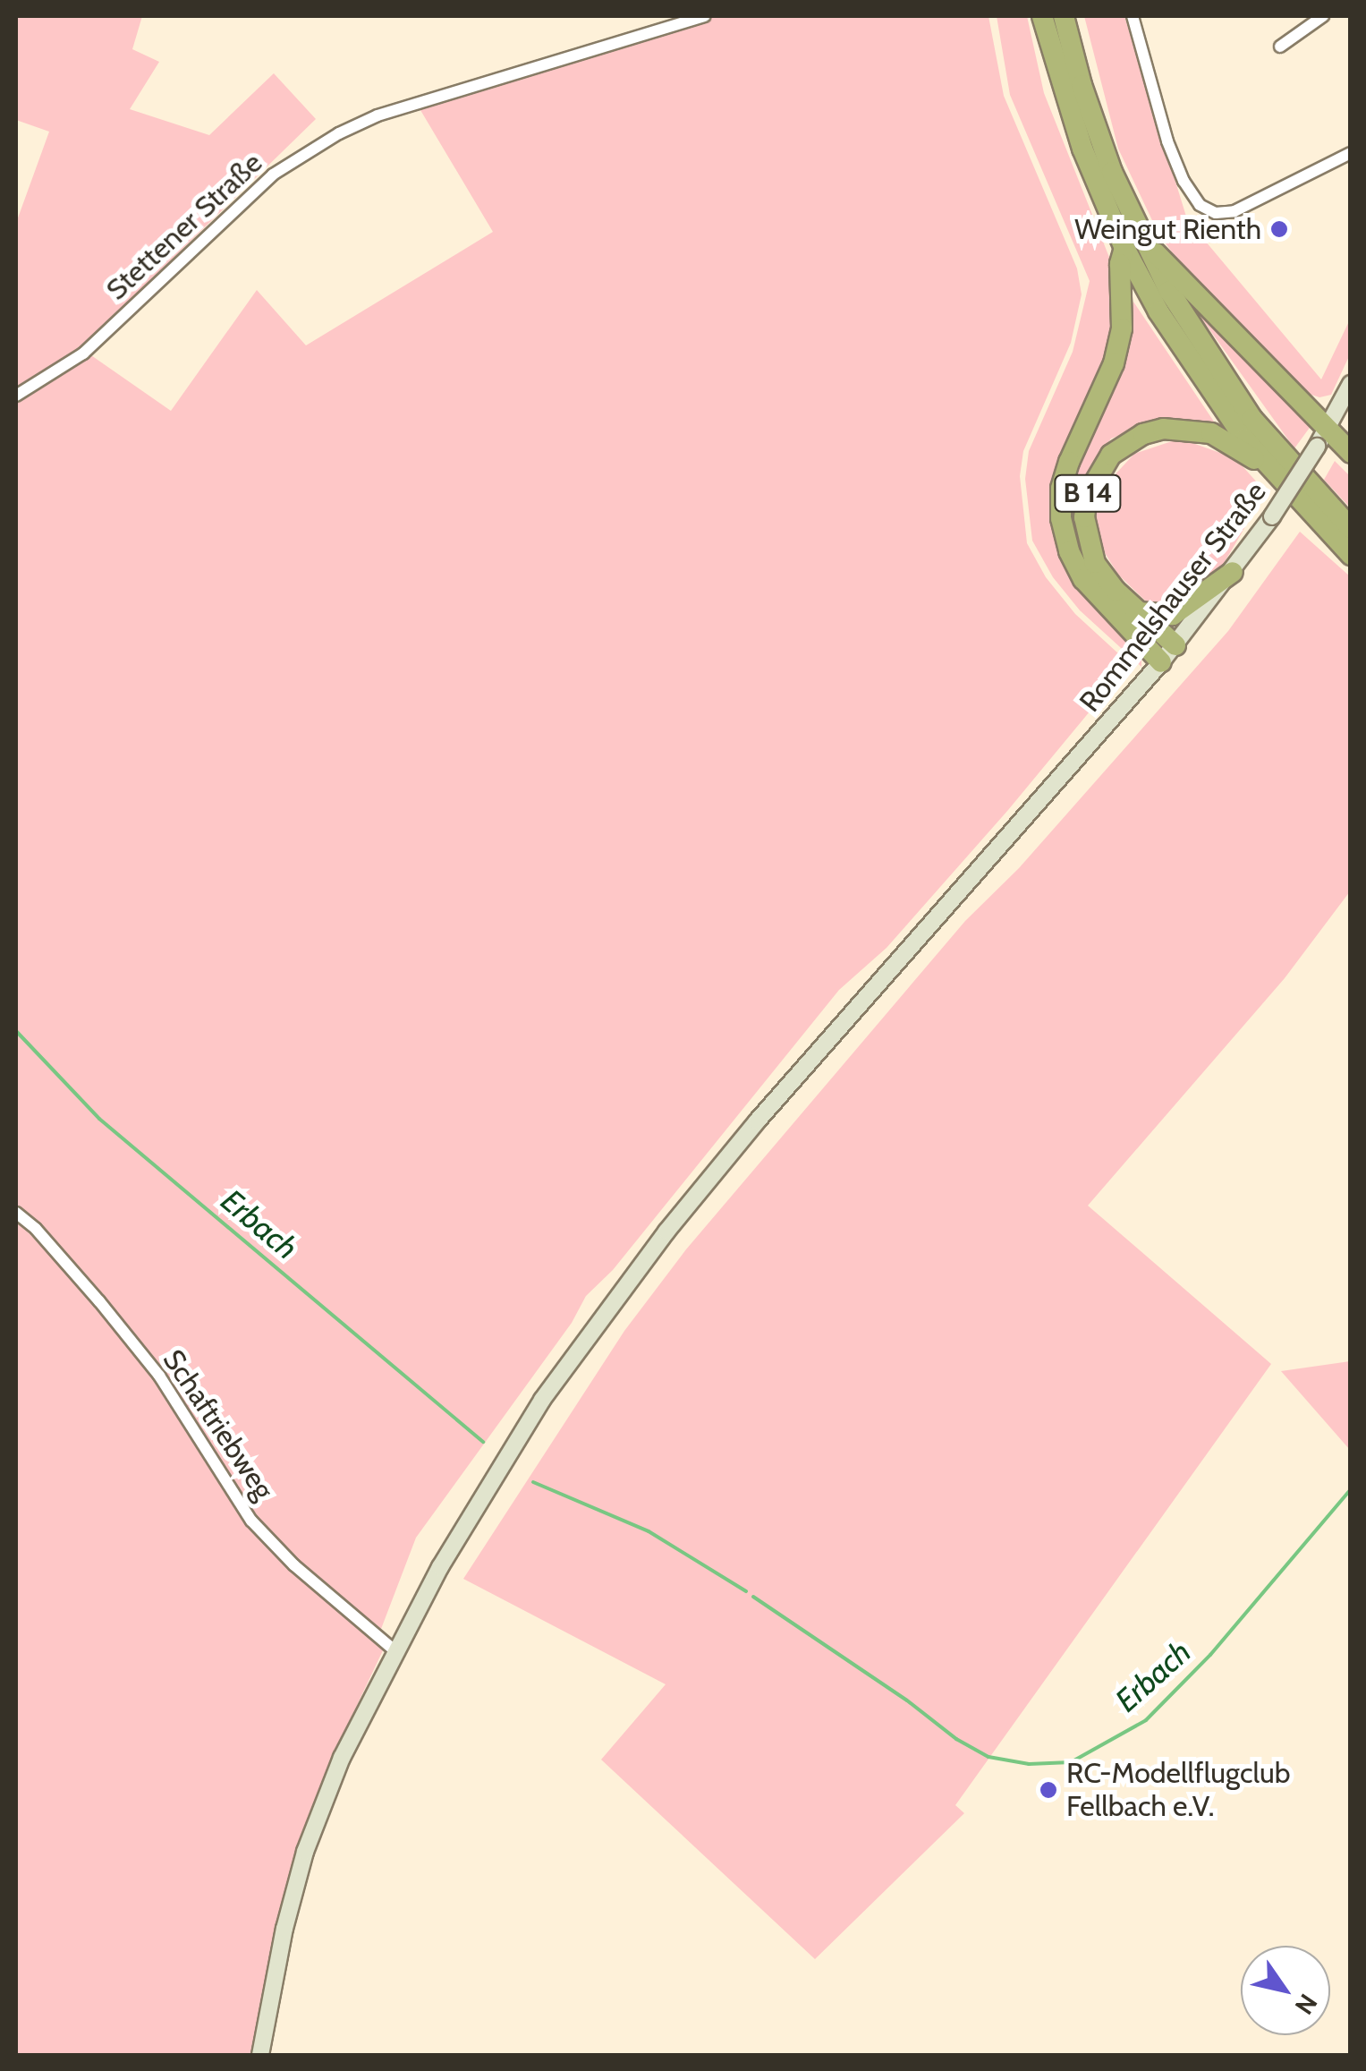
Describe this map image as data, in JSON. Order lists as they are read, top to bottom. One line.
{"streets":{"highway":["B 14"],"main road":["Rommelshauser Straße"],"street":["Stettener Straße","Schaftriebweg"]},"crossings":[["B 14","Rommelshauser Straße"],["Rommelshauser Straße","Schaftriebweg"]],"water":["Erbach"],"places":["Weingut Rienth","RC-Modellflugclub Fellbach e.V."],"north":"bottom right"}
